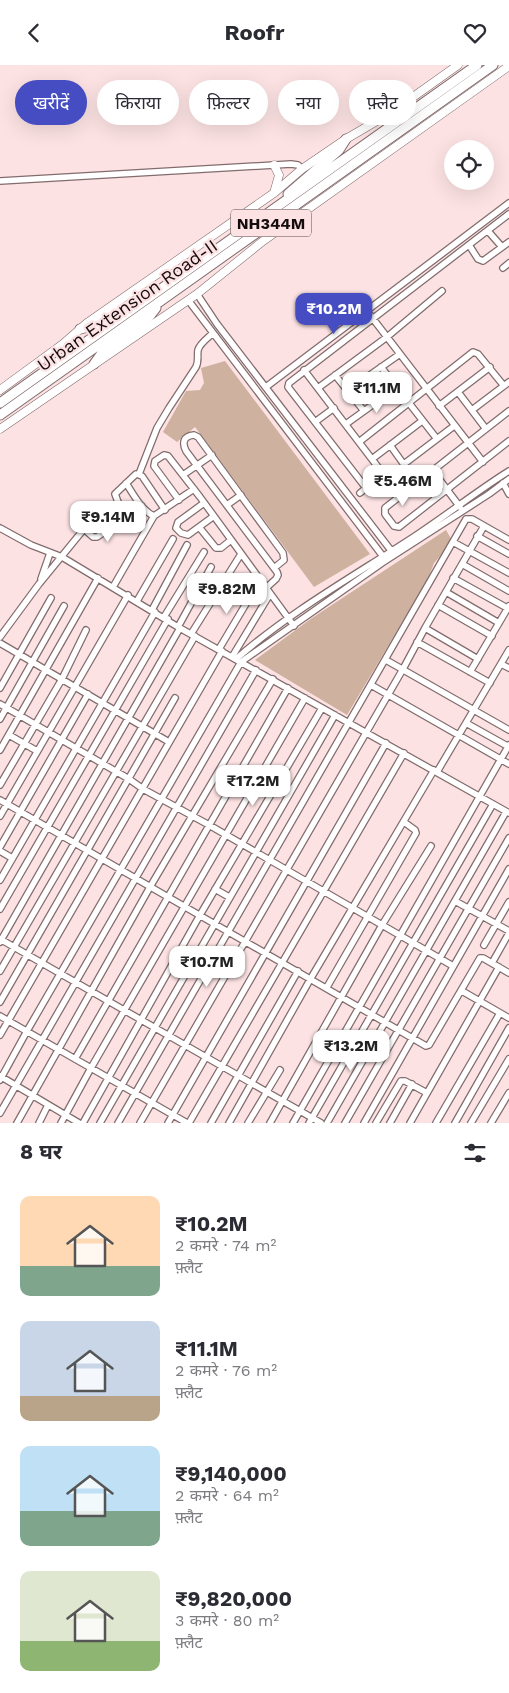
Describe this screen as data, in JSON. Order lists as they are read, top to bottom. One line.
{"streets":{"highway":["NH344M","Urban Extension Road-II"]},"page":{"header":"Roofr","chip":["खरीदें","किराया","फ़िल्टर","नया","फ़्लैट"],"price":["₹10.2M","₹11.1M","₹5.46M","₹9.14M","₹9.82M","₹17.2M","₹10.7M","₹13.2M"],"heading":"8 घर","list":[{"name":"₹10.2M","note":"2 कमरे · 74 m² · फ़्लैट"},{"name":"₹11.1M","note":"2 कमरे · 76 m² · फ़्लैट"},{"name":"₹9,140,000","note":"2 कमरे · 64 m² · फ़्लैट"},{"name":"₹9,820,000","note":"3 कमरे · 80 m² · फ़्लैट"}]}}
